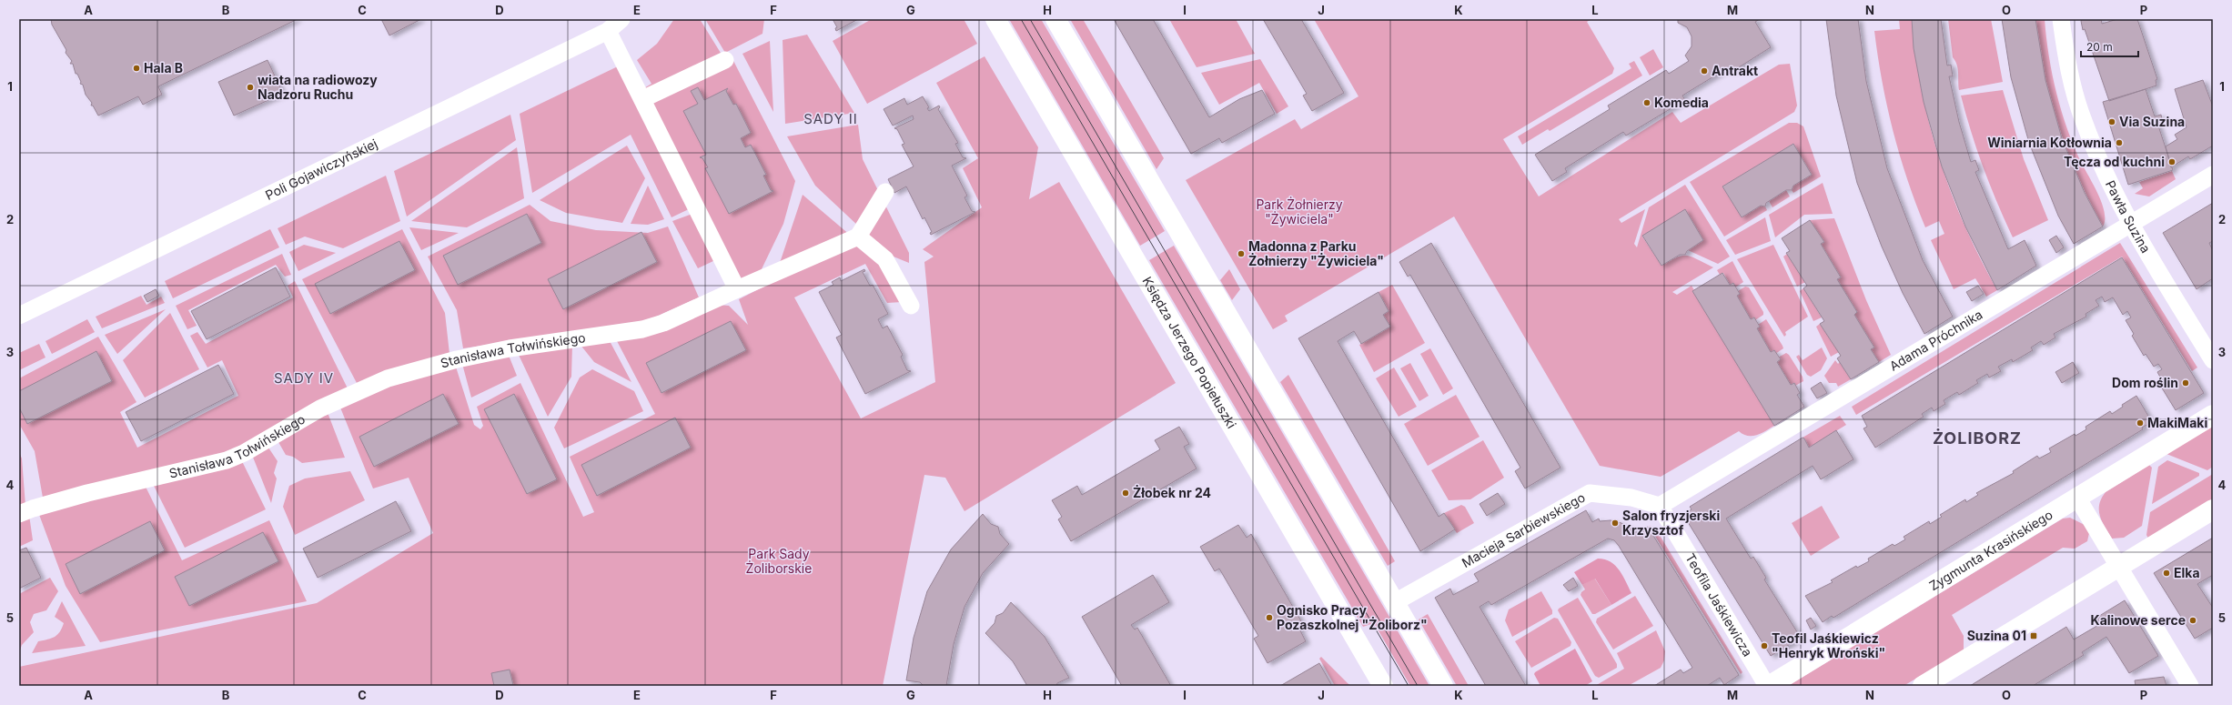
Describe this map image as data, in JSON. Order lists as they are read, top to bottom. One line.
{"streets":{"main road":["Księdza Jerzego Popiełuszki","Zygmunta Krasińskiego"],"street":["Poli Gojawiczyńskiej","Pawła Suzina","Adama Próchnika","Stanisława Tołwińskiego","Macieja Sarbiewskiego","Teofila Jaśkiewicza"]},"crossings":[["Pawła Suzina","Adama Próchnika"],["Adama Próchnika","Macieja Sarbiewskiego"],["Adama Próchnika","Teofila Jaśkiewicza"],["Macieja Sarbiewskiego","Teofila Jaśkiewicza"],["Zygmunta Krasińskiego","Teofila Jaśkiewicza"]],"districts":["SADY II","SADY IV","ŻOLIBORZ"],"parks":["Park Żołnierzy \"Żywiciela\"","Park Sady Żoliborskie"],"places":{"other":["Hala B","Antrakt","wiata na radiowozy Nadzoru Ruchu","Komedia","Via Suzina","Winiarnia Kotłownia","Tęcza od kuchni","Madonna z Parku Żołnierzy \"Żywiciela\"","Dom roślin","MakiMaki","Żłobek nr 24","Salon fryzjerski Krzysztof","Elka","Ognisko Pracy Pozaszkolnej \"Żoliborz\"","Kalinowe serce","Teofil Jaśkiewicz \"Henryk Wroński\""],"transit":["Suzina 01"]},"scale_bar":"20 m","grid":{"columns":["A","B","C","D","E","F","G","H","I","J","K","L","M","N","O","P"],"rows":["1","2","3","4","5"]}}
